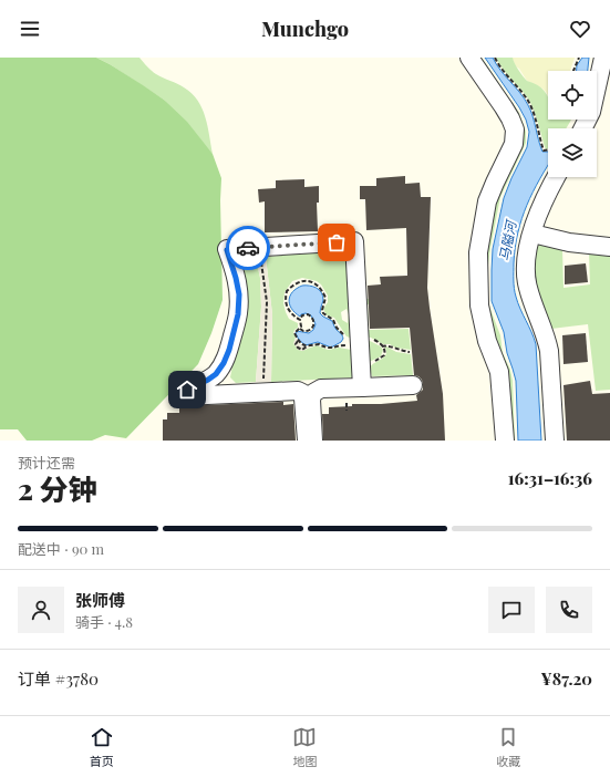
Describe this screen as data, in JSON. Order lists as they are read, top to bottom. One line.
{"water":["马隘河"],"page":{"header":"Munchgo","heading":["2 分钟","预计还需","16:31–16:36"],"panel":["张师傅","骑手 · 4.8","订单 #3780","¥87.20"],"bar":"配送中 · 90 m","tabs":["首页","地图","收藏"]}}
